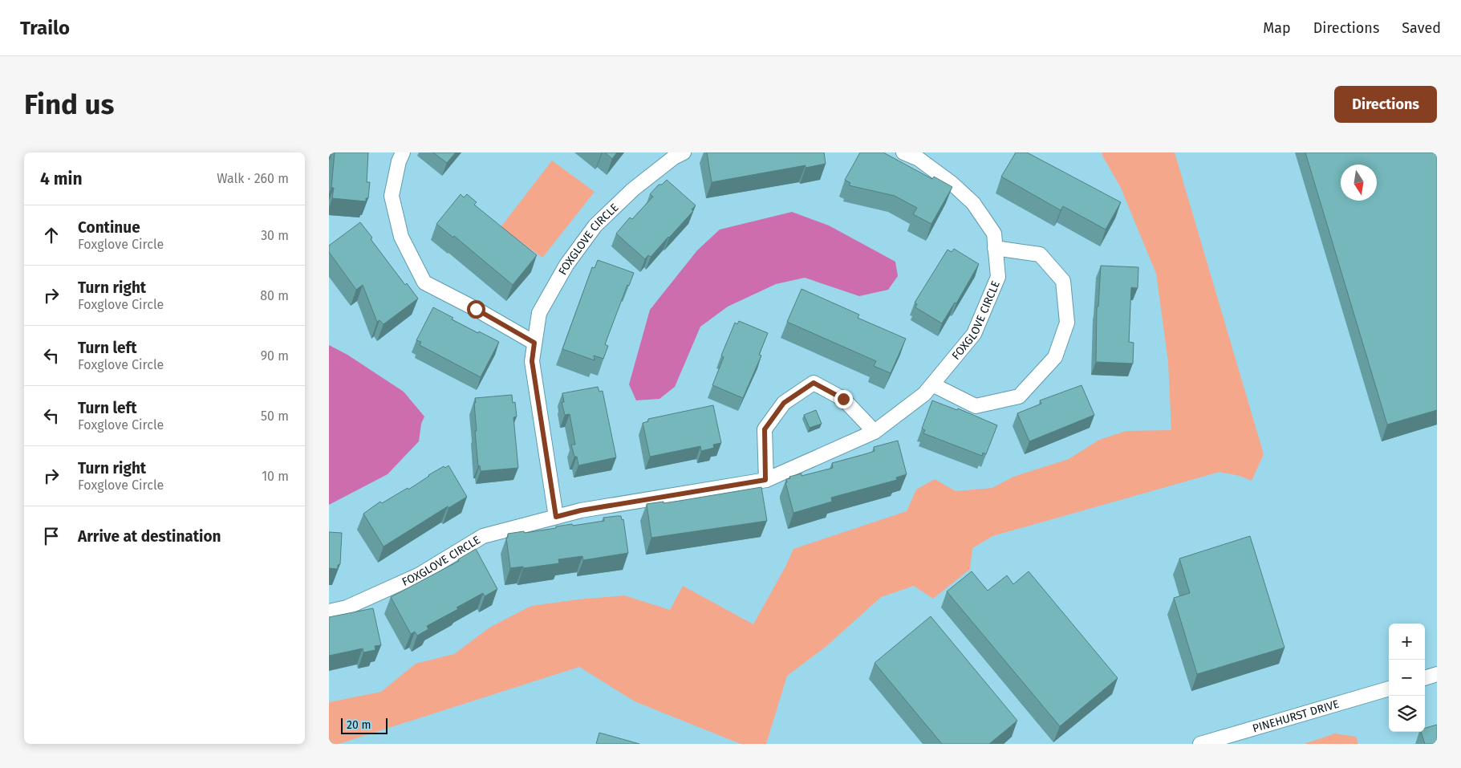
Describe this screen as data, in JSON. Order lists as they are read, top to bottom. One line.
{"streets":{"street":["FOXGLOVE CIRCLE","PINEHURST DRIVE"]},"scale_bar":"20 m","north":"bottom","page":{"header":"Trailo","nav":["Map","Directions","Saved"],"buttons":"Directions","title":"Find us","heading":["4 min","Walk · 260 m"],"list":[["Continue","Foxglove Circle","30 m"],["Turn right","Foxglove Circle","80 m"],["Turn left","Foxglove Circle","90 m"],["Turn left","Foxglove Circle","50 m"],["Turn right","Foxglove Circle","10 m"],"Arrive at destination"],"map_buttons":["+","−"],"scale":"20 m"}}
